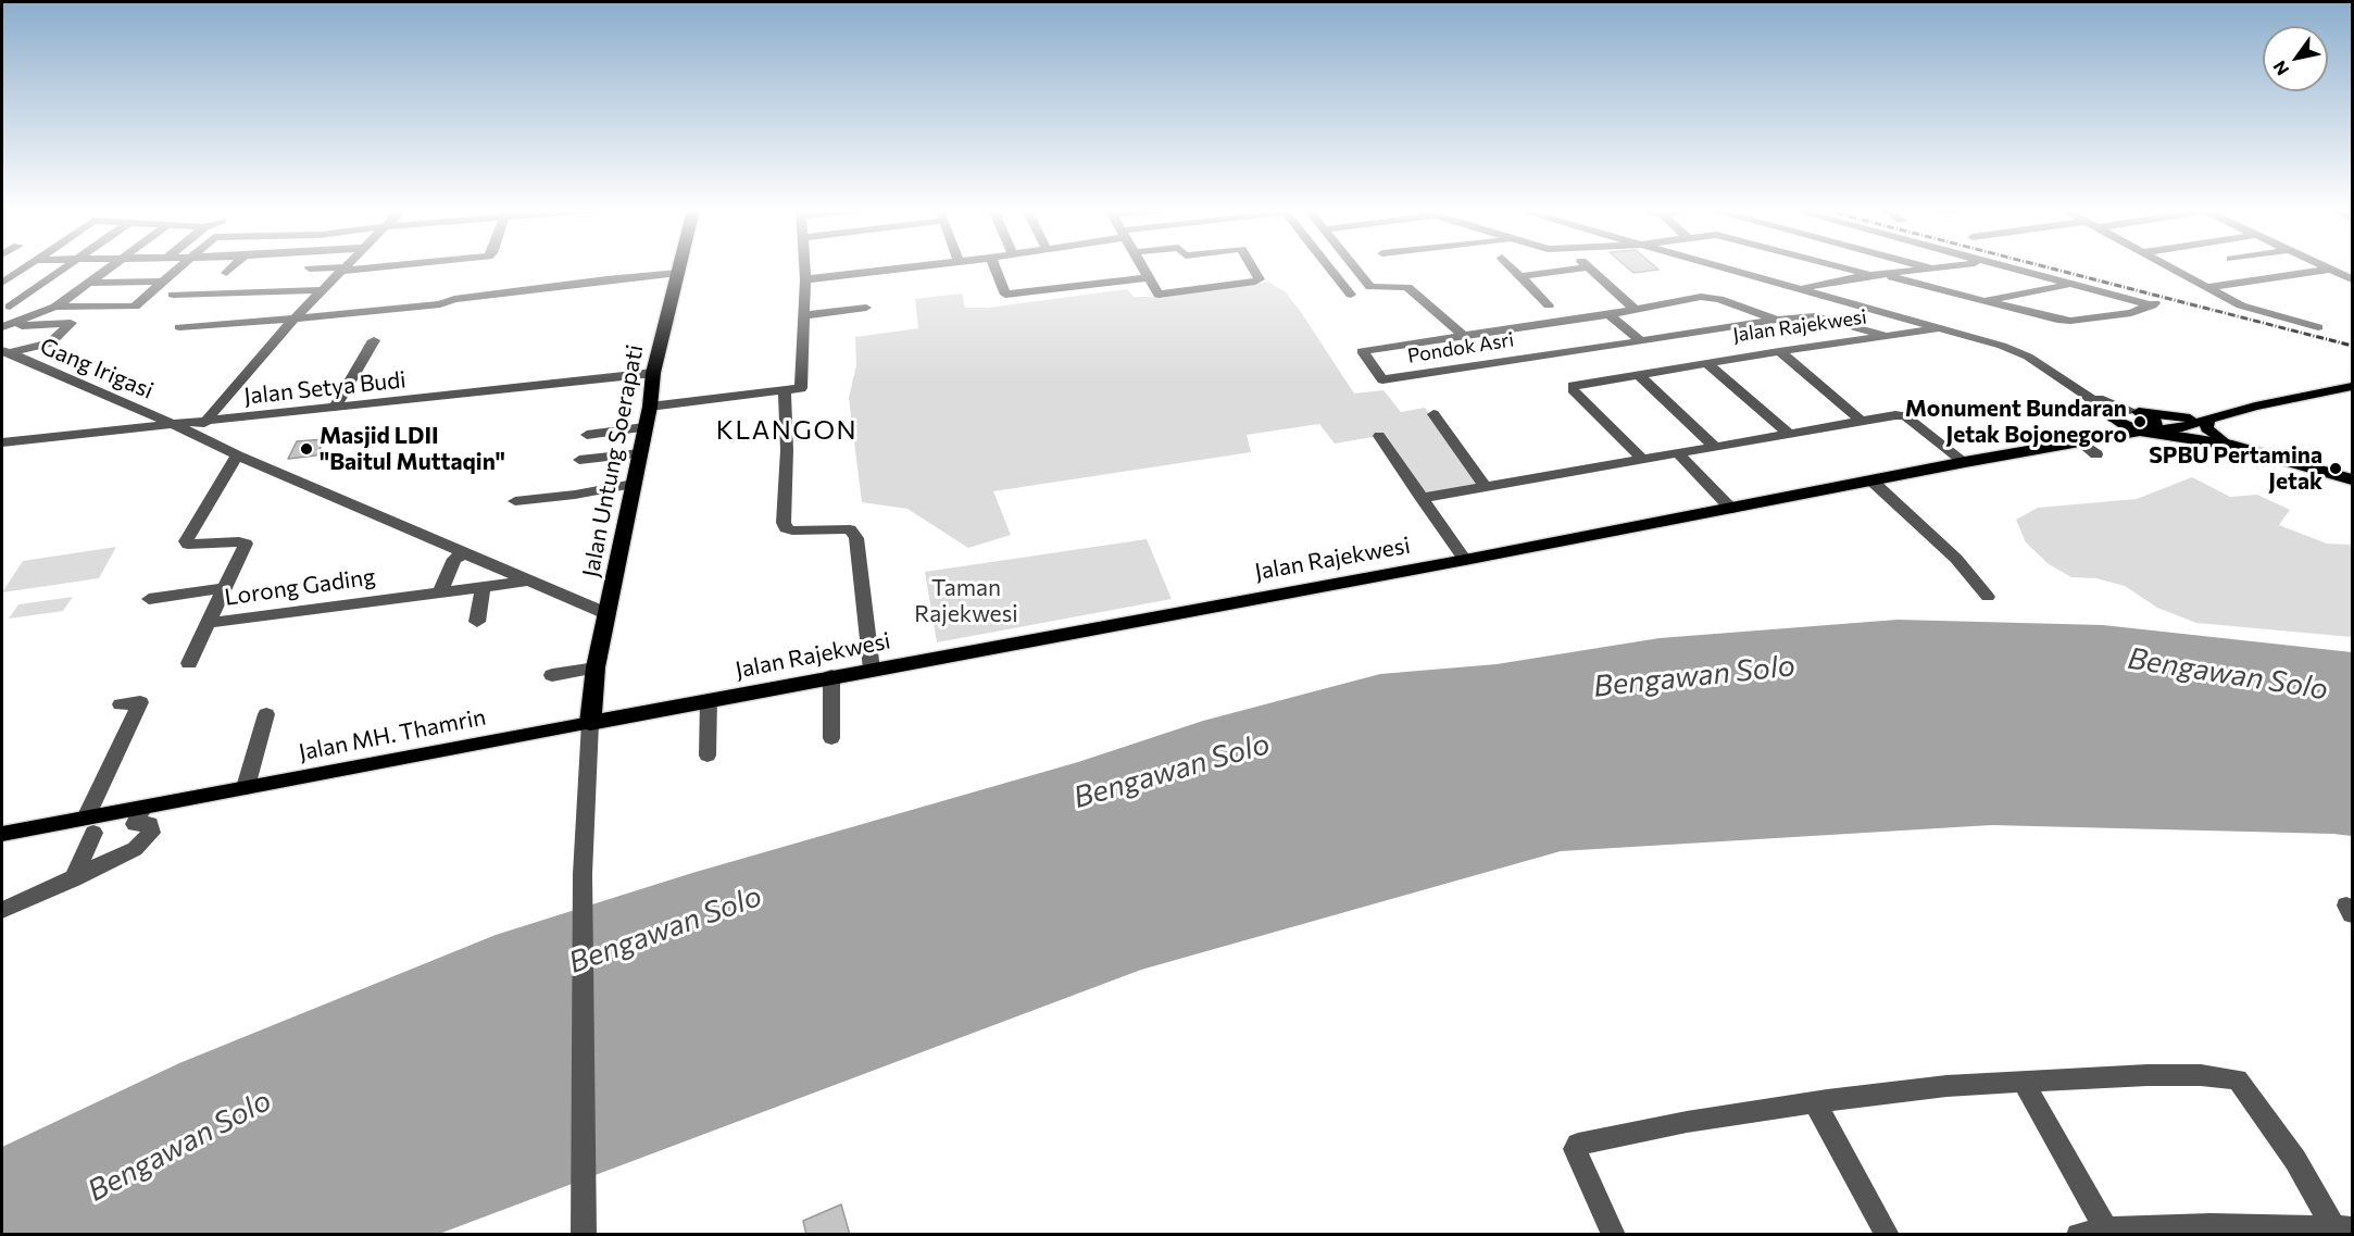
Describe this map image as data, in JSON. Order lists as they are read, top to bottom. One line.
{"streets":{"highway":["Jalan Rajekwesi","Jalan Untung Soerapati"],"main road":["Jalan MH. Thamrin"],"street":["Pondok Asri","Gang Irigasi","Jalan Setya Budi","Lorong Gading"]},"crossings":[["Jalan Rajekwesi","Pondok Asri"],["Jalan Rajekwesi","Jalan Untung Soerapati"],["Jalan Rajekwesi","Jalan MH. Thamrin"],["Gang Irigasi","Jalan Setya Budi"],["Gang Irigasi","Jalan Untung Soerapati"],["Gang Irigasi","Lorong Gading"],["Jalan Setya Budi","Jalan Untung Soerapati"],["Jalan Untung Soerapati","Jalan MH. Thamrin"]],"districts":["KLANGON"],"water":["Bengawan Solo"],"parks":["Taman Rajekwesi"],"places":["Monument Bundaran Jetak Bojonegoro","Masjid LDII \"Baitul Muttaqin\"","SPBU Pertamina Jetak"],"north":"bottom left"}
